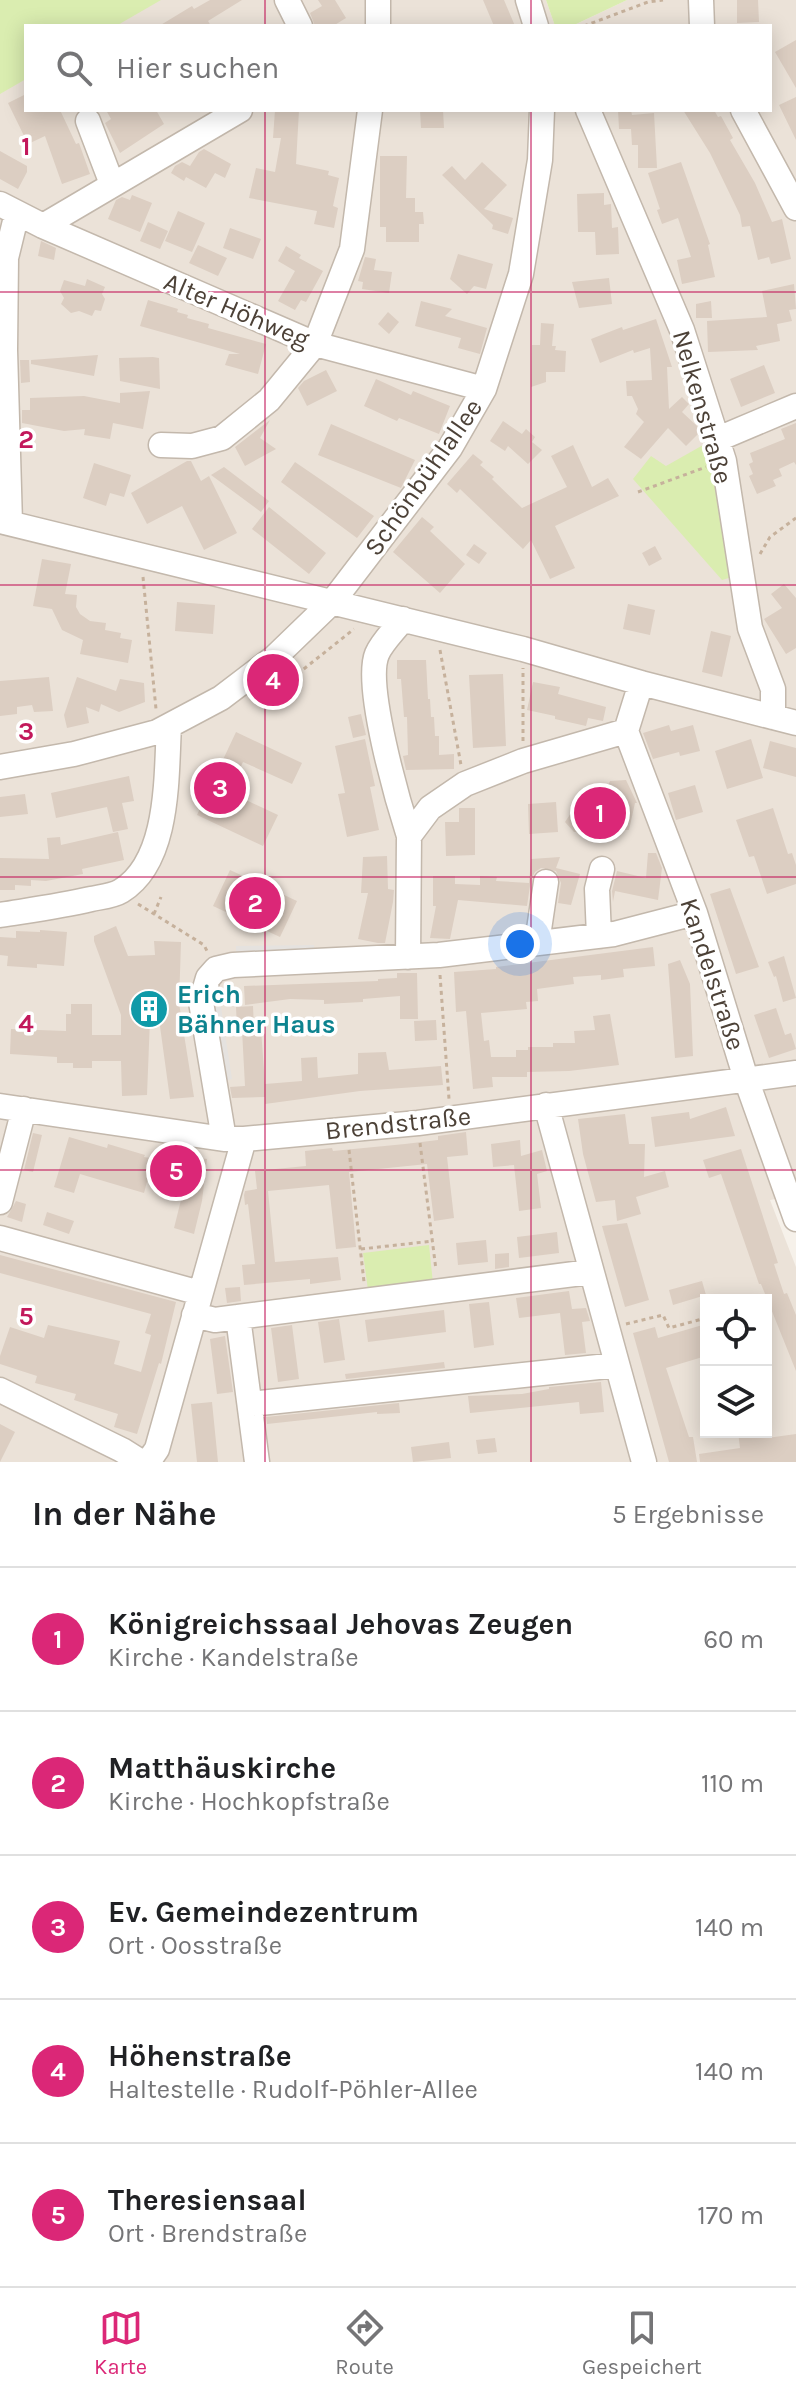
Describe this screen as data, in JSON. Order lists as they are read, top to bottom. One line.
{"streets":{"street":["Alter Höhweg","Nelkenstraße","Schönbühlallee","Kandelstraße","Brendstraße"]},"crossings":[["Alter Höhweg","Schönbühlallee"],["Kandelstraße","Brendstraße"]],"places":{"building":["Erich Bähner Haus"]},"page":{"search":"Hier suchen","pins":["4","3","1","2","5"],"heading":["In der Nähe","5 Ergebnisse"],"list":[{"mark":"1","name":"Königreichssaal Jehovas Zeugen","note":"Kirche · Kandelstraße","value":"60 m"},{"mark":"2","name":"Matthäuskirche","note":"Kirche · Hochkopfstraße","value":"110 m"},{"mark":"3","name":"Ev. Gemeindezentrum","note":"Ort · Oosstraße","value":"140 m"},{"mark":"4","name":"Höhenstraße","note":"Haltestelle · Rudolf-Pöhler-Allee","value":"140 m"},{"mark":"5","name":"Theresiensaal","note":"Ort · Brendstraße","value":"170 m"}],"nav":["Karte","Route","Gespeichert"]},"grid":{"rows":["1","2","3","4","5"]}}
